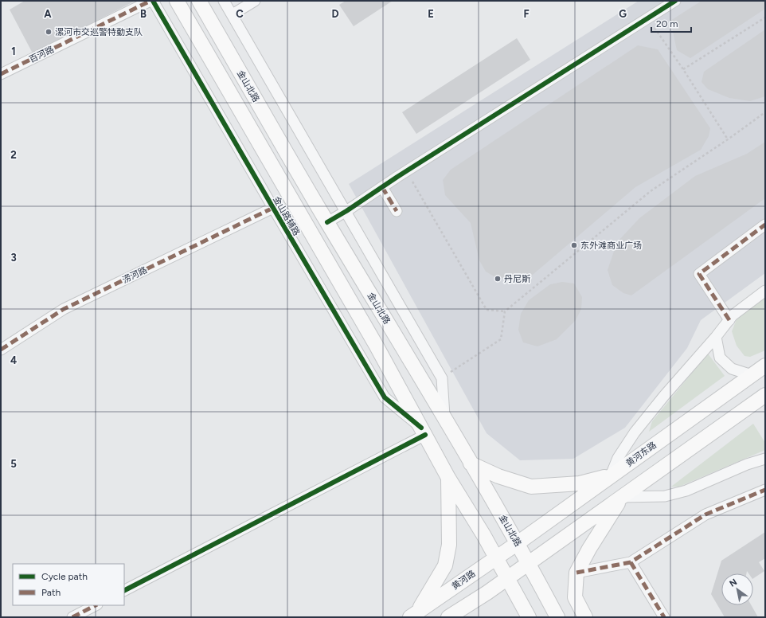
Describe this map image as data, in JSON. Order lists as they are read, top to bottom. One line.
{"streets":{"main road":["金山北路","黄河东路","黄河路"],"street":["百河路","金山路辅路","涝河路"]},"crossings":[["金山北路","黄河东路"],["金山北路","黄河路"],["金山路辅路","涝河路"],["黄河东路","黄河路"]],"places":["漯河市交巡警特勤支队","东外滩商业广场","丹尼斯"],"legend":["Cycle path","Path"],"scale_bar":"20 m","north":"top left","grid":{"columns":["A","B","C","D","E","F","G"],"rows":["1","2","3","4","5"]}}
